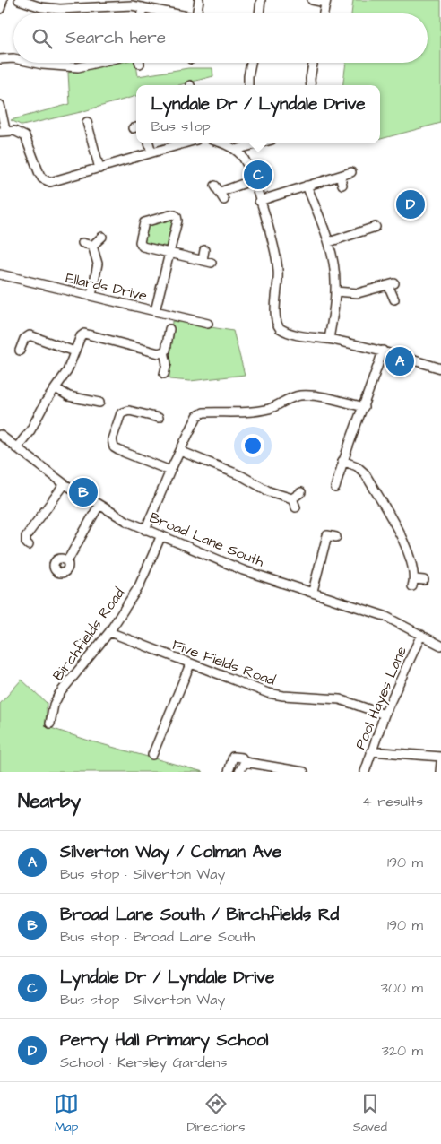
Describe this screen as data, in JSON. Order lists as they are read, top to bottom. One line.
{"streets":{"street":["Ellards Drive","Broad Lane South","Birchfields Road","Five Fields Road","Pool Hayes Lane"]},"crossings":[["Broad Lane South","Birchfields Road"],["Broad Lane South","Pool Hayes Lane"],["Birchfields Road","Five Fields Road"],["Five Fields Road","Pool Hayes Lane"]],"page":{"search":"Search here","popup":["Lyndale Dr / Lyndale Drive","Bus stop"],"pins":["C","D","A","B"],"heading":["Nearby","4 results"],"list":[{"mark":"A","name":"Silverton Way / Colman Ave","note":"Bus stop · Silverton Way","value":"190 m"},{"mark":"B","name":"Broad Lane South / Birchfields Rd","note":"Bus stop · Broad Lane South","value":"190 m"},{"mark":"C","name":"Lyndale Dr / Lyndale Drive","note":"Bus stop · Silverton Way","value":"300 m"},{"mark":"D","name":"Perry Hall Primary School","note":"School · Kersley Gardens","value":"320 m"}],"nav":["Map","Directions","Saved"]}}
